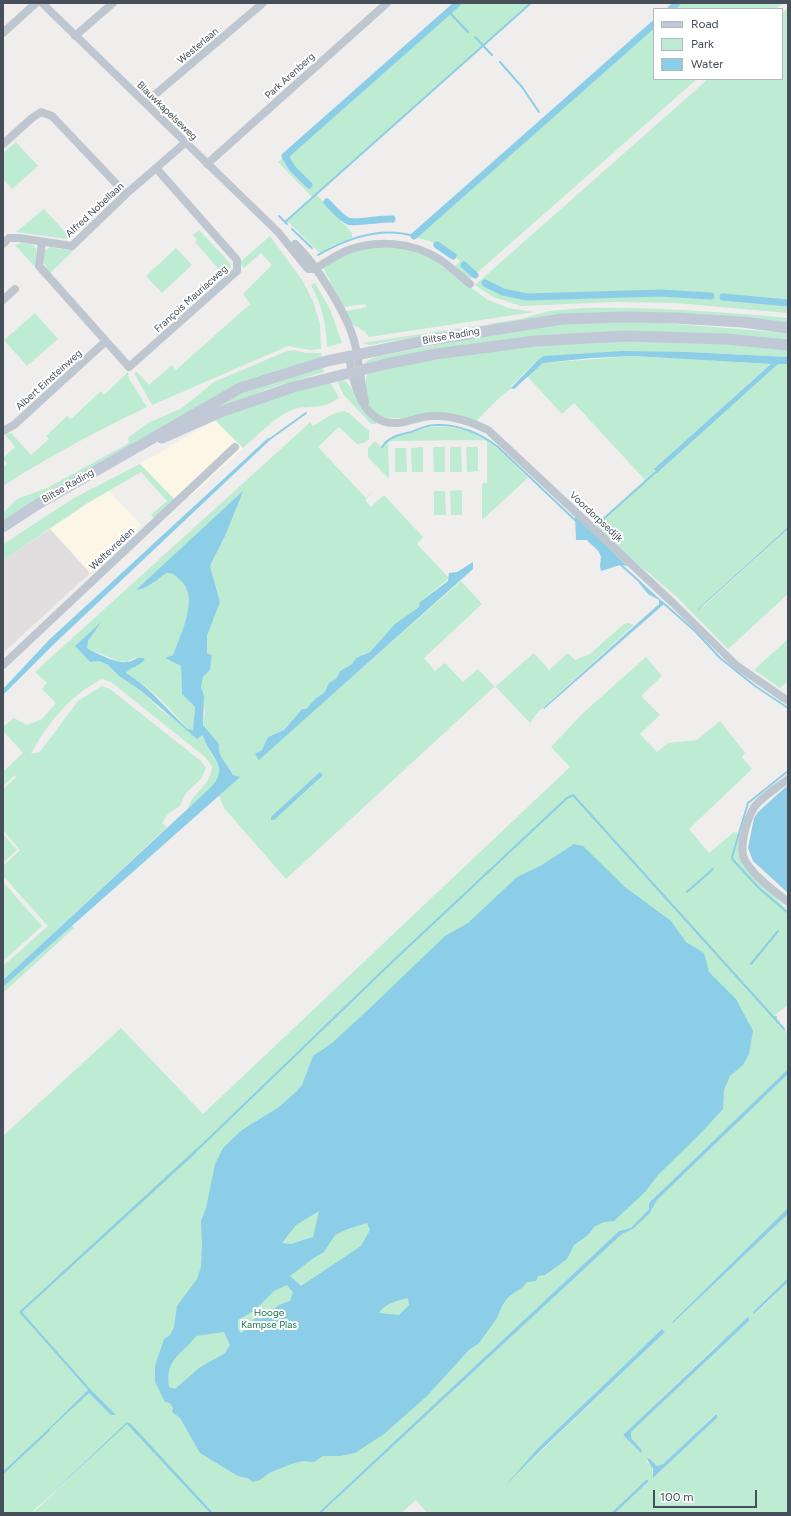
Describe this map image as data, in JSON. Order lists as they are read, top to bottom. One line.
{"streets":{"main road":["Biltse Rading"],"street":["Westerlaan","Park Arenberg","Blauwkapelseweg","Alfred Nobellaan","François Mauriacweg","Albert Einsteinweg","Voordorpsedijk","Weltevreden"]},"crossings":[["Westerlaan","Blauwkapelseweg"],["Park Arenberg","Blauwkapelseweg"],["Blauwkapelseweg","Alfred Nobellaan"],["Alfred Nobellaan","François Mauriacweg"],["François Mauriacweg","Albert Einsteinweg"],["Biltse Rading","Voordorpsedijk"]],"parks":["Hooge Kampse Plas"],"legend":["Road","Park","Water"],"scale_bar":"100 m"}
